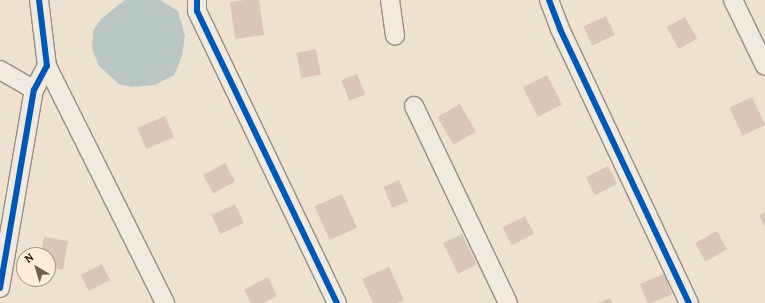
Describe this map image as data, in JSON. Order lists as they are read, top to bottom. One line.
{"north":"top left"}
